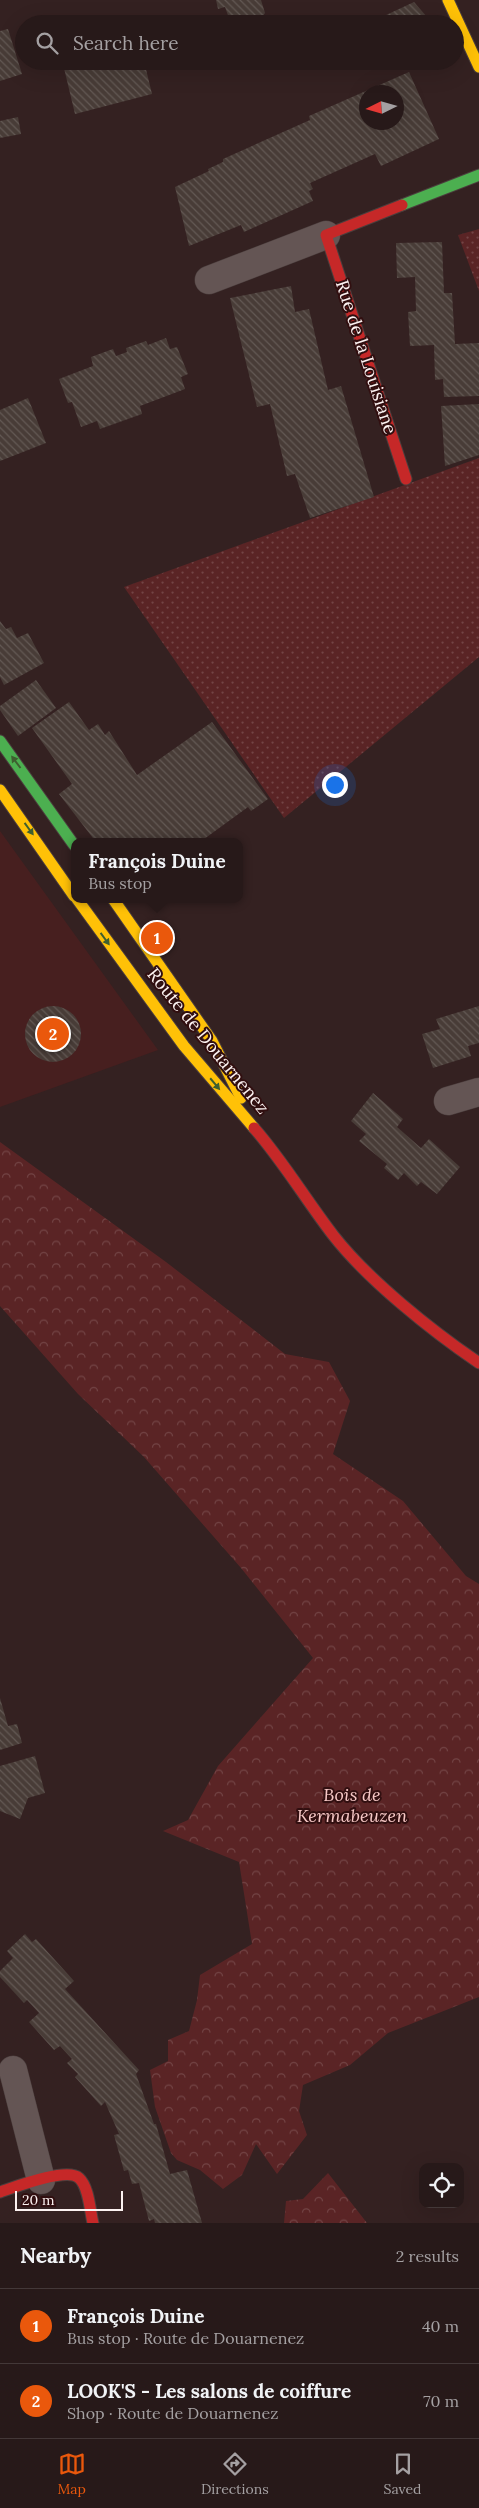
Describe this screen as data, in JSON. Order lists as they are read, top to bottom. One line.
{"streets":{"main road":["Rue de la Louisiane","Route de Douarnenez"]},"parks":["Bois de Kermabeuzen"],"scale_bar":"20 m","north":"left","page":{"search":"Search here","popup":["François Duine","Bus stop"],"pins":["1","2"],"scale":"20 m","heading":["Nearby","2 results"],"list":[{"mark":"1","name":"François Duine","note":"Bus stop · Route de Douarnenez","value":"40 m"},{"mark":"2","name":"LOOK'S - Les salons de coiffure","note":"Shop · Route de Douarnenez","value":"70 m"}],"nav":["Map","Directions","Saved"]}}
